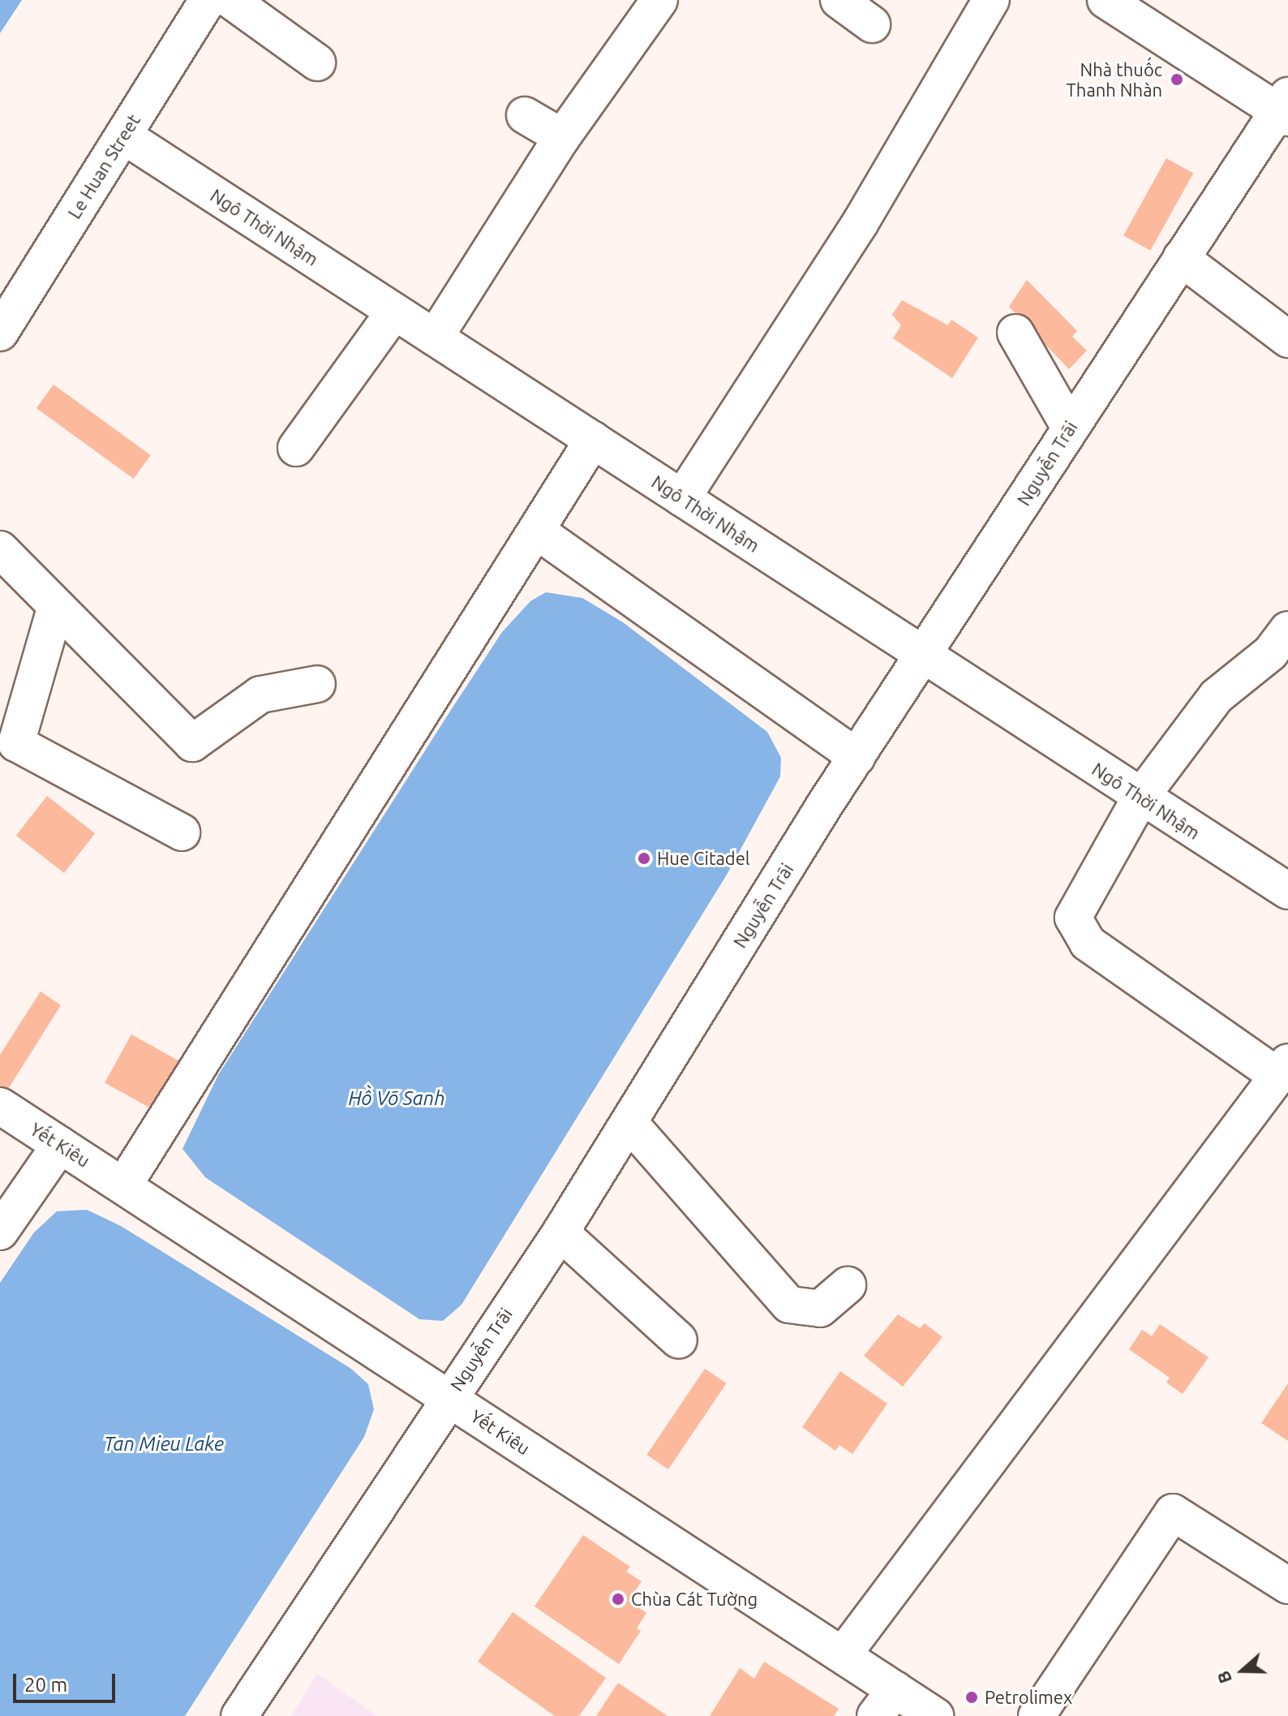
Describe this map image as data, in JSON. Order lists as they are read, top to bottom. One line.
{"streets":{"street":["Le Huan Street","Ngô Thời Nhậm","Nguyễn Trãi","Yết Kiêu"]},"crossings":[["Le Huan Street","Ngô Thời Nhậm"],["Ngô Thời Nhậm","Nguyễn Trãi"],["Nguyễn Trãi","Yết Kiêu"]],"water":["Hồ Võ Sanh","Tan Mieu Lake"],"places":["Nhà thuốc Thanh Nhàn","Hue Citadel","Chùa Cát Tường","Petrolimex"],"scale_bar":"20 m","north":"left"}
